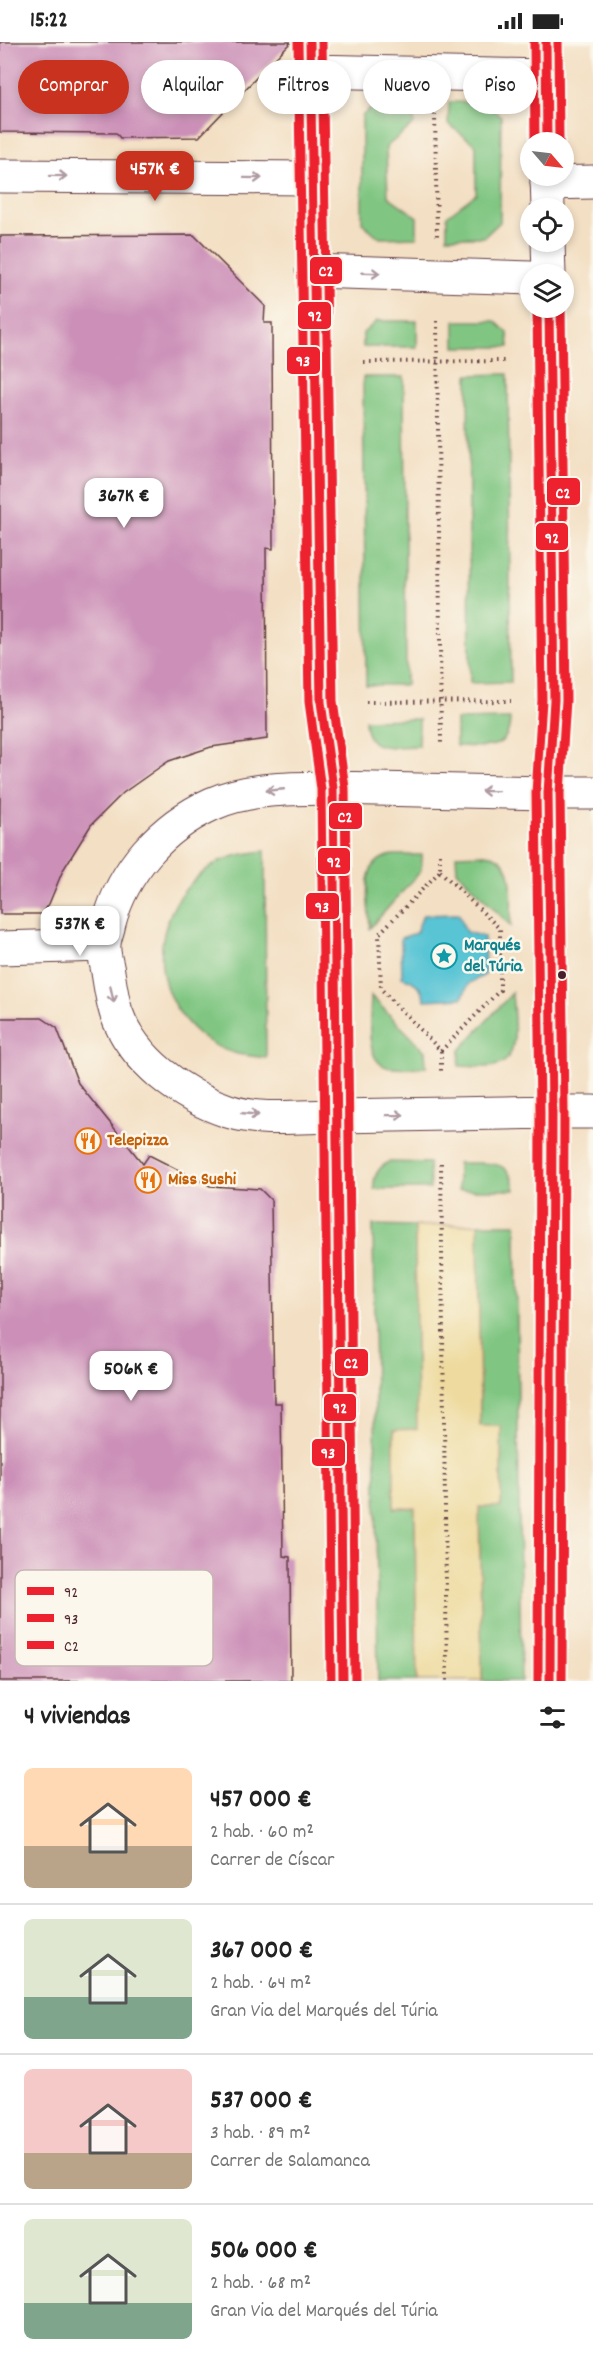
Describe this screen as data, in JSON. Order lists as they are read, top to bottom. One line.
{"places":{"place":["Marqués del Túria"],"restaurant":["Telepizza","Miss Sushi"]},"lines":["transit line 92","transit line 93","transit line C2"],"legend":["92","93","C2"],"north":"bottom right","page":{"status":"15:22","chip":["Comprar","Alquilar","Filtros","Nuevo","Piso"],"price":["457K €","367K €","537K €","506K €"],"heading":"4 viviendas","list":[{"name":"457 000 €","note":"2 hab. · 60 m² · Carrer de Císcar"},{"name":"367 000 €","note":"2 hab. · 64 m² · Gran Via del Marqués del Túria"},{"name":"537 000 €","note":"3 hab. · 89 m² · Carrer de Salamanca"},{"name":"506 000 €","note":"2 hab. · 68 m² · Gran Via del Marqués del Túria"}]}}
